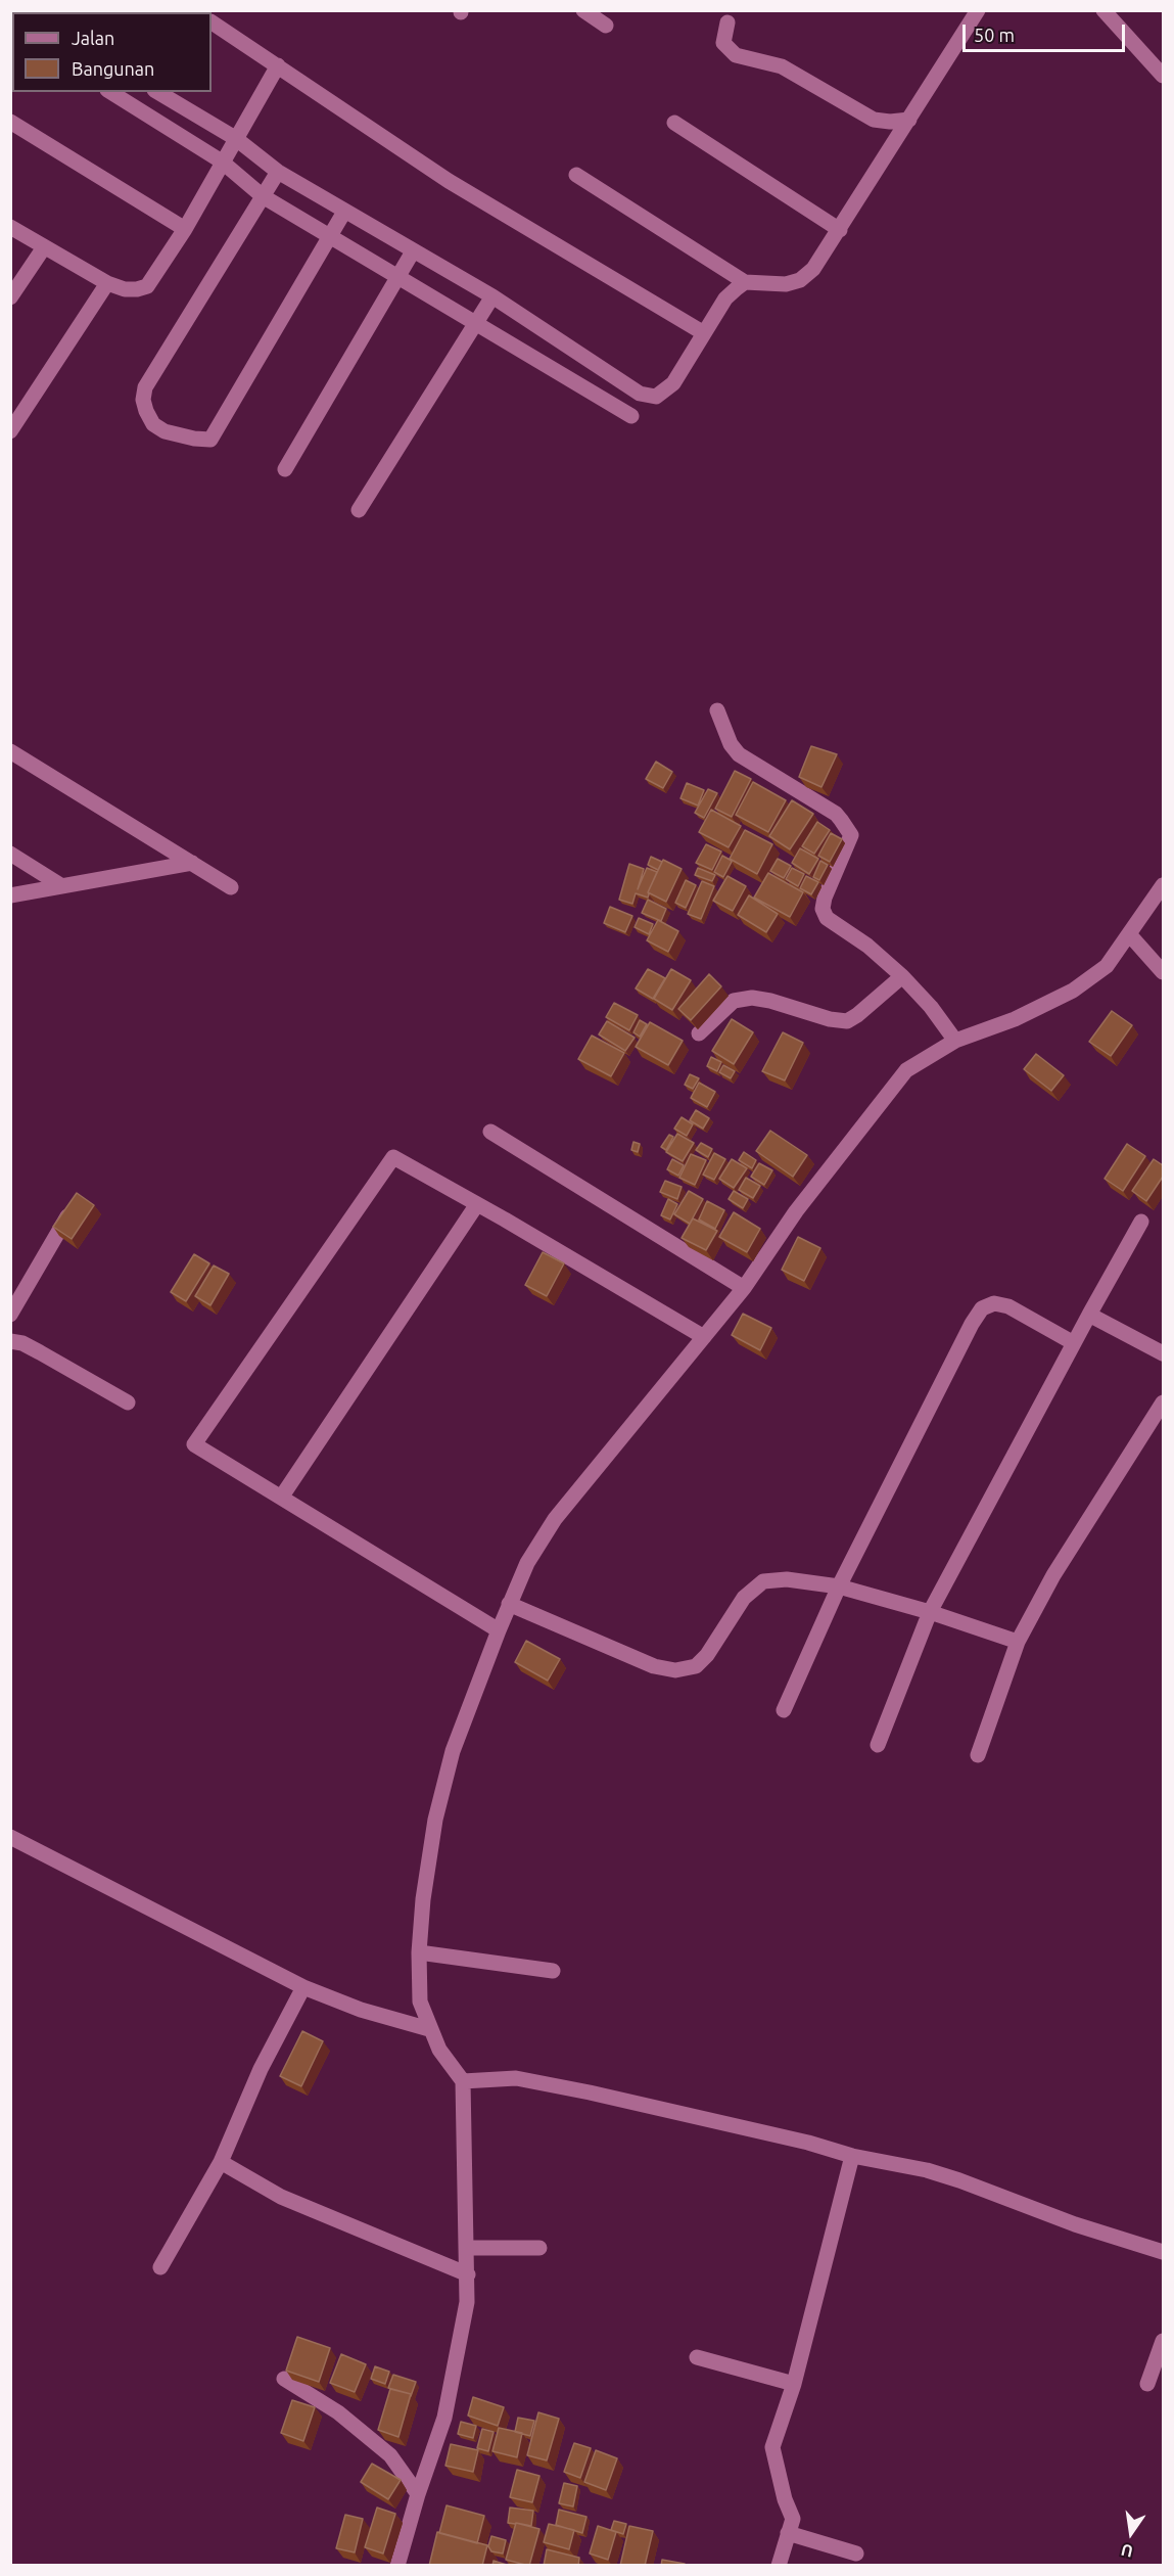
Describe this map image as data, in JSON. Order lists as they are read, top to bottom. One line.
{"legend":["Jalan","Bangunan"],"scale_bar":"50 m","north":"bottom"}
